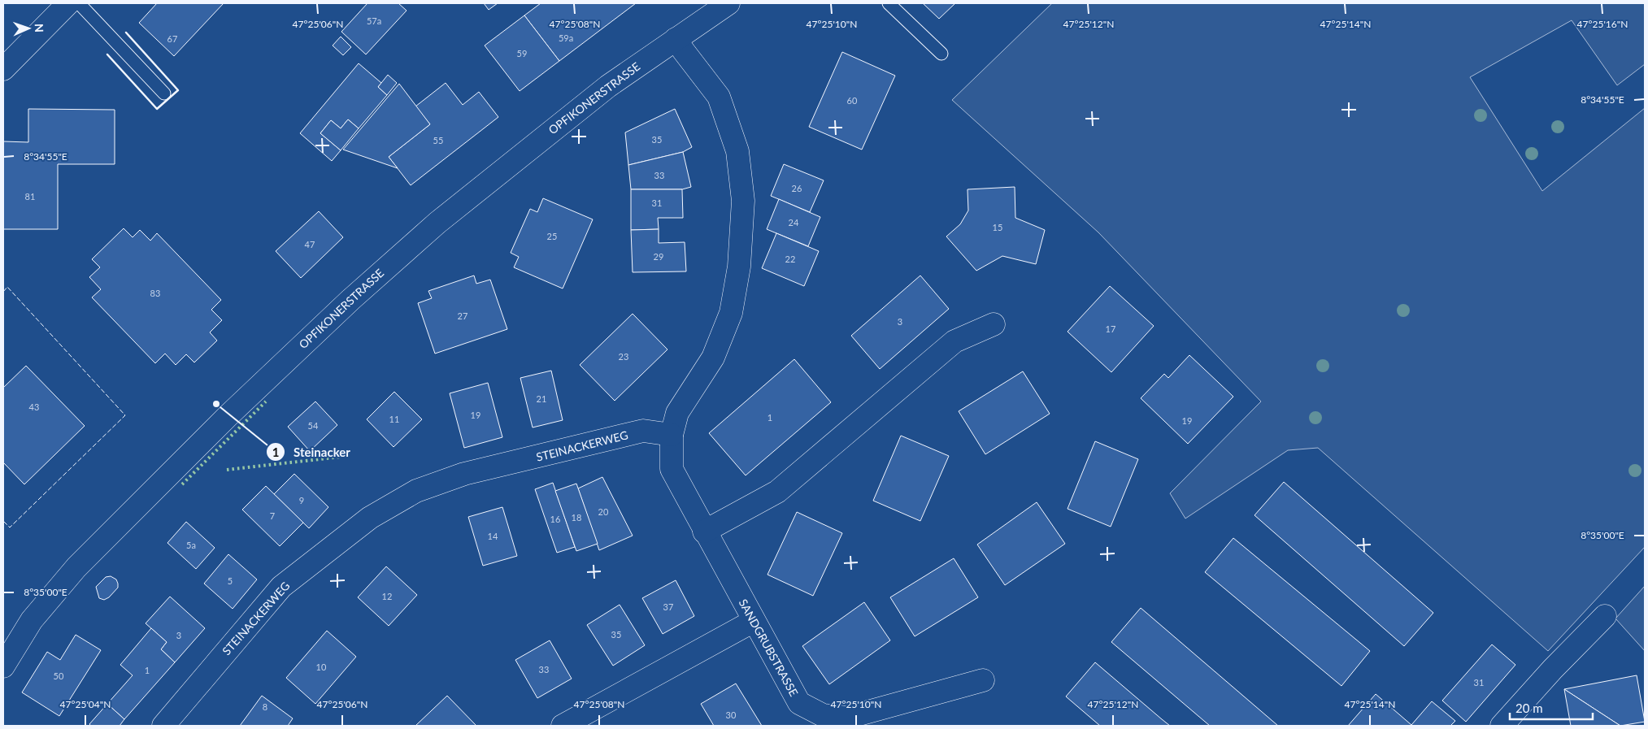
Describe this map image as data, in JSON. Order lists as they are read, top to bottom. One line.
{"streets":{"street":["OPFIKONERSTRASSE","STEINACKERWEG","SANDGRUBSTRASSE"]},"crossings":[["STEINACKERWEG","SANDGRUBSTRASSE"]],"places":["Steinacker"],"house_numbers":["57a","59a","67","59","60","35","55","33","26","81","31","24","15","25","47","29","22","83","27","3","17","23","21","43","19","1","11","19","54","9","20","7","18","16","14","5a","5","12","37","35","3","10","33","1","50","31","8","30"],"scale_bar":"20 m","north":"right","coordinates":["47°25'06\"N","47°25'08\"N","47°25'10\"N","47°25'12\"N","47°25'14\"N","47°25'16\"N","8°34'55\"E","8°35'00\"E","47°25'04\"N"]}
